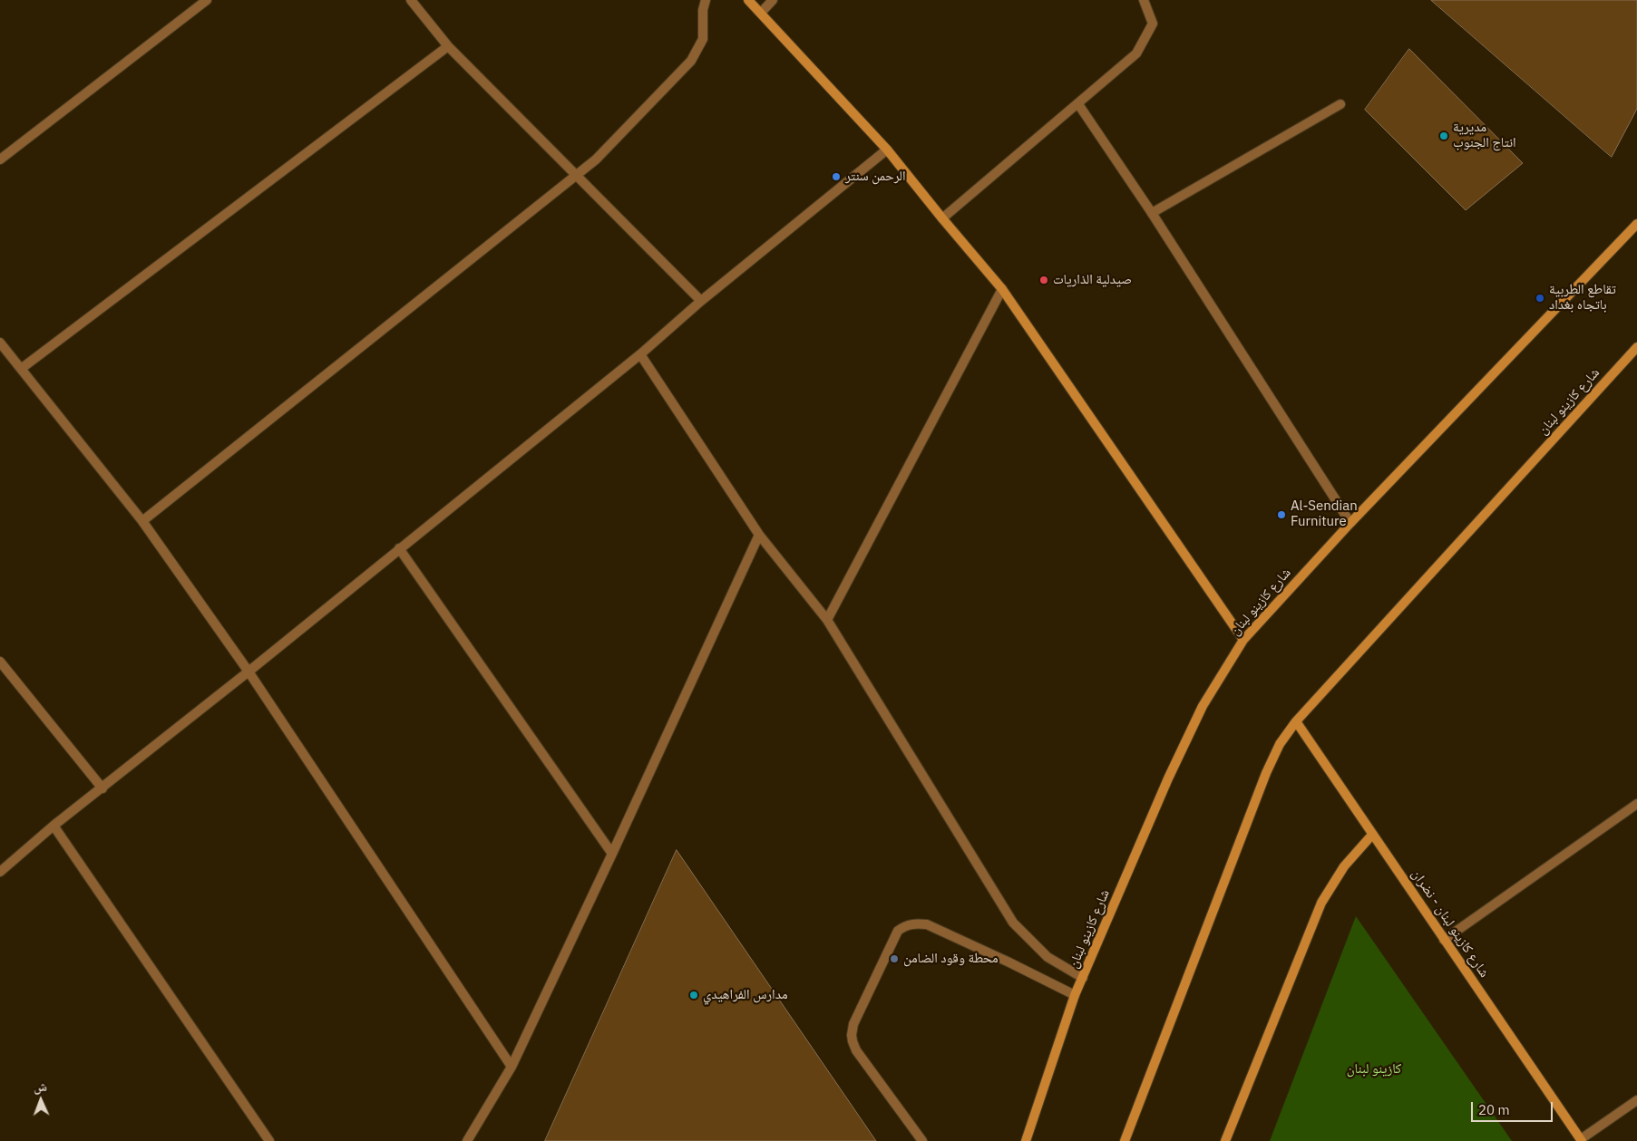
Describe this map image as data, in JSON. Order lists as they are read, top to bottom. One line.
{"streets":{"main road":["شارع كازينو لبنان","شارع كازينو لبنان - نضران"]},"crossings":[["شارع كازينو لبنان","شارع كازينو لبنان - نضران"]],"parks":["كازينو لبنان"],"places":["مديرية انتاج الجنوب","الرحمن سنتر","صيدلية الذاريات","تقاطع الطربية باتجاه بغداد","Al-Sendian Furniture","محطة وقود الضامن","مدارس الفراهيدي"],"scale_bar":"20 m","north":"top"}
